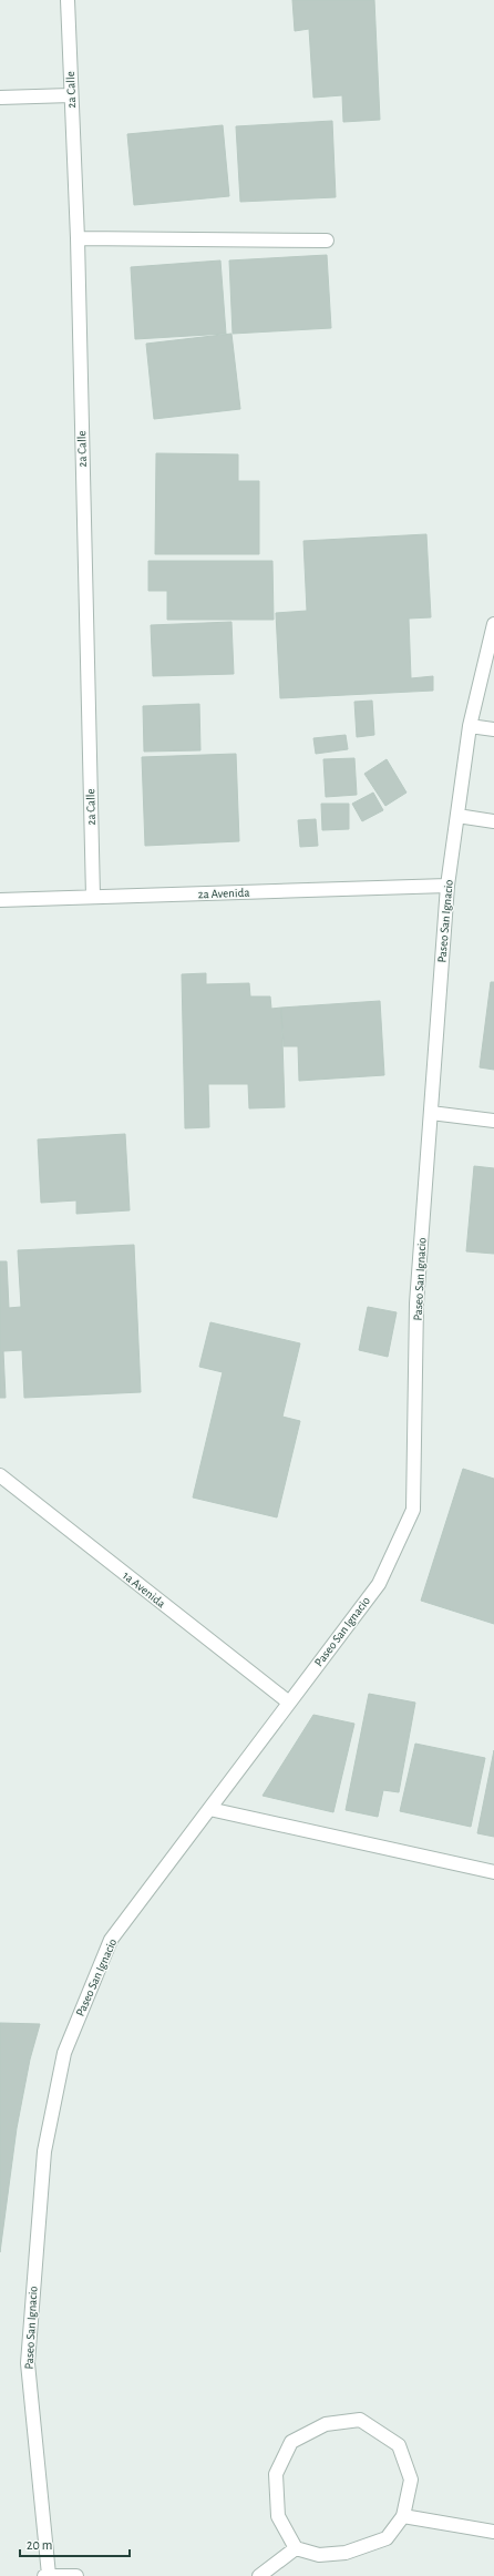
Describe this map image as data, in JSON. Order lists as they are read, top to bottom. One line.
{"streets":{"street":["2a Calle","2a Avenida","Paseo San Ignacio","1a Avenida"]},"crossings":[["2a Calle","2a Avenida"],["2a Avenida","Paseo San Ignacio"],["Paseo San Ignacio","1a Avenida"]],"scale_bar":"20 m"}
